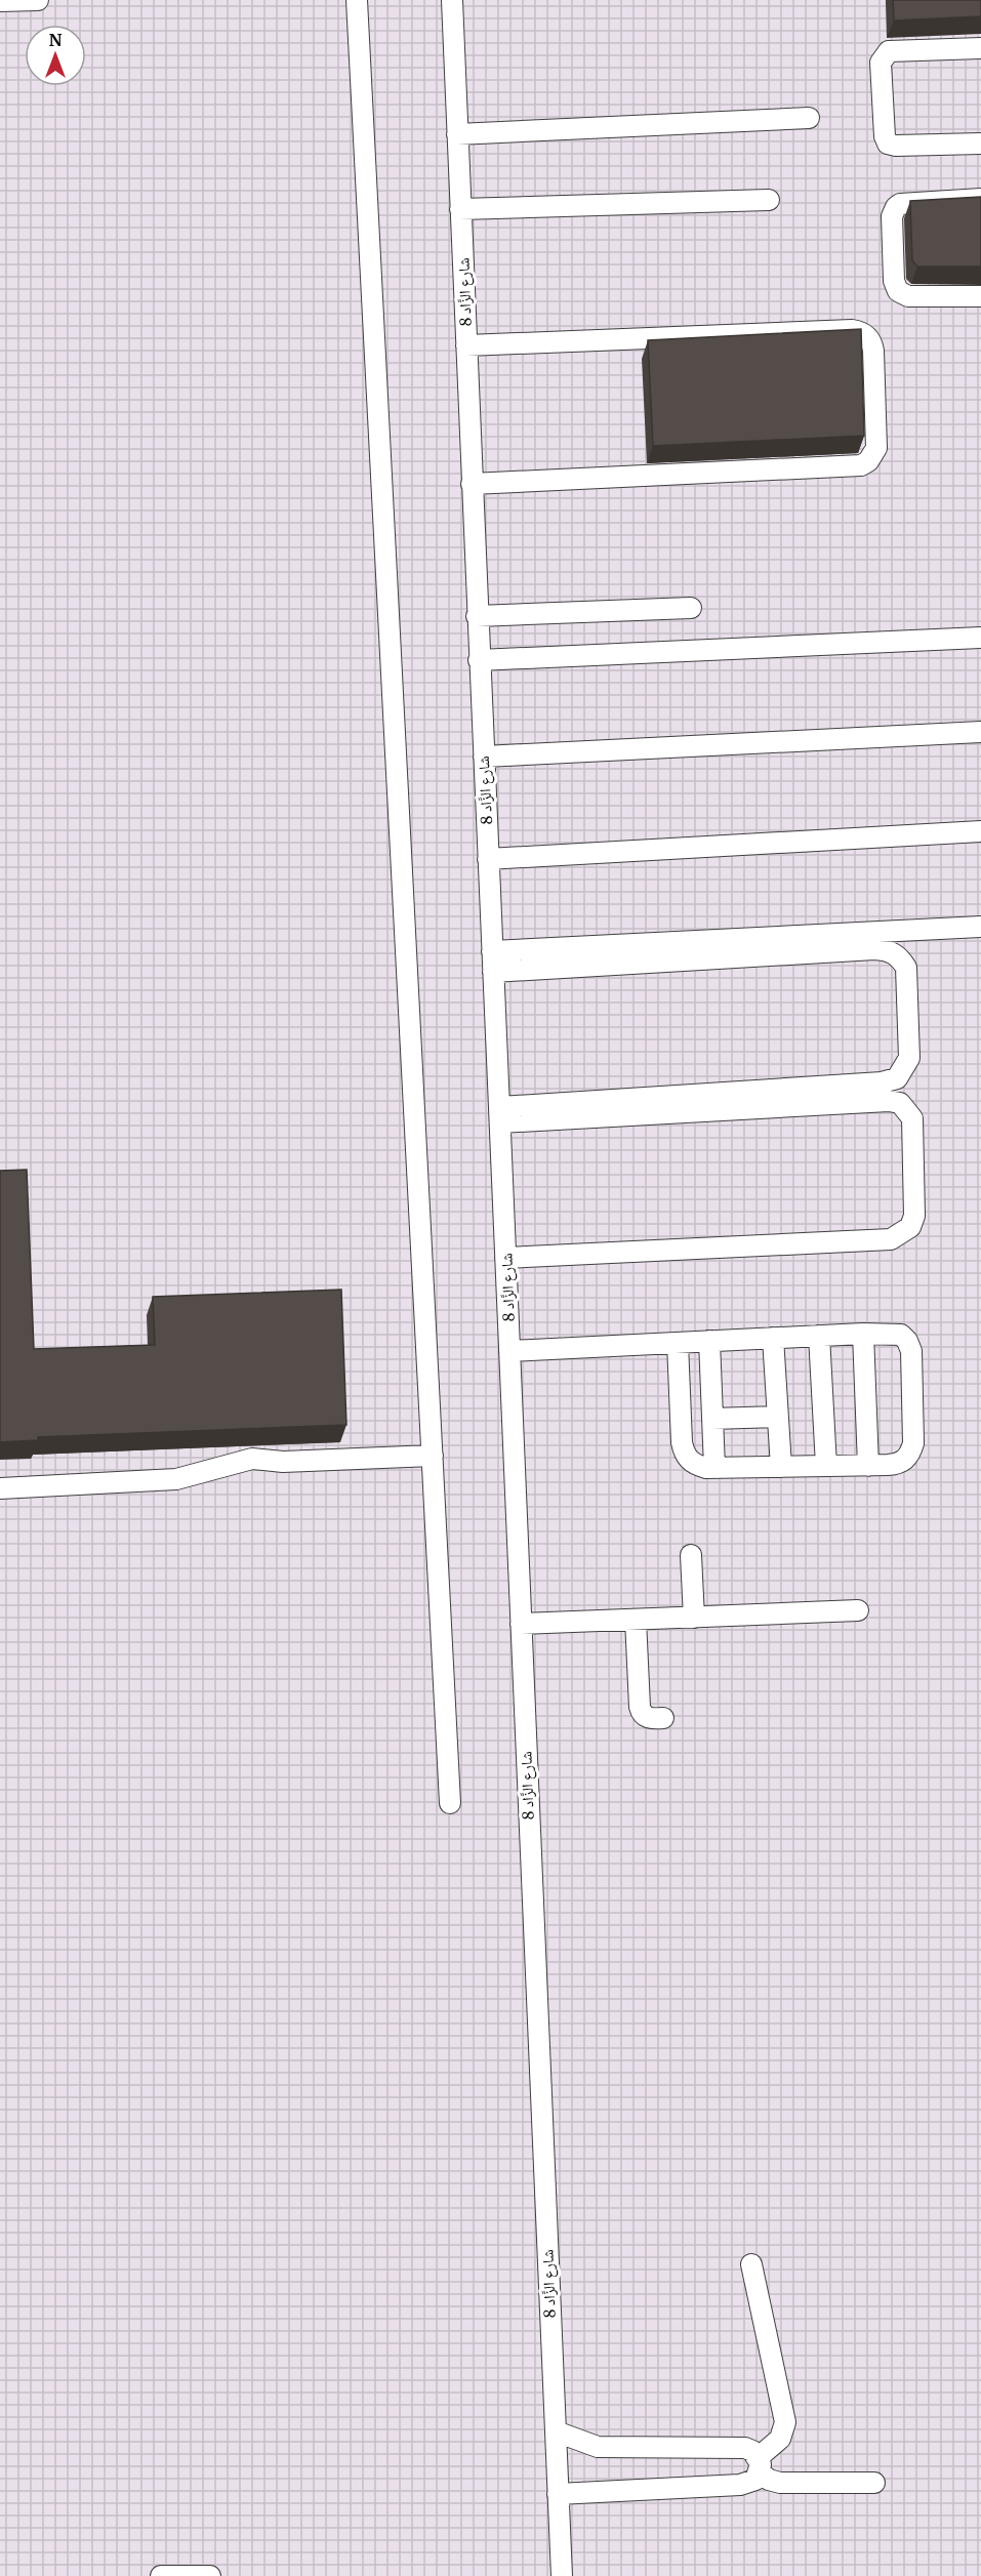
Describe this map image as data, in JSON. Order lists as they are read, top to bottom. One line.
{"streets":{"street":["شارع الزَّاد 8"]},"north":"top"}
